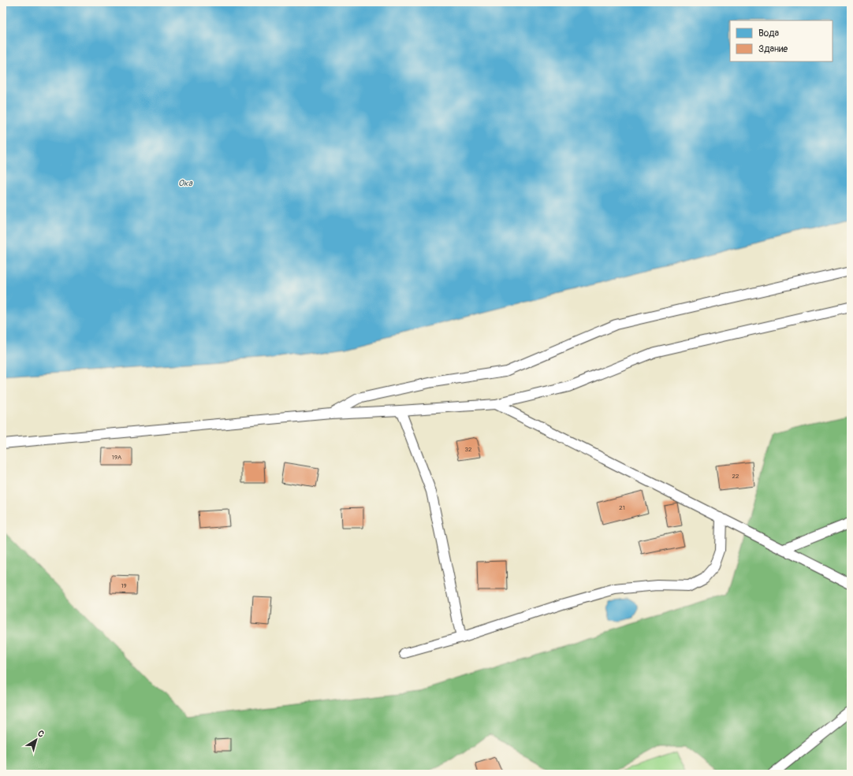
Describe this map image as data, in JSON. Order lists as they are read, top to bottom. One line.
{"water":["Ока"],"house_numbers":["32","19А","22","21","19"],"legend":["Вода","Здание"],"north":"top right"}
